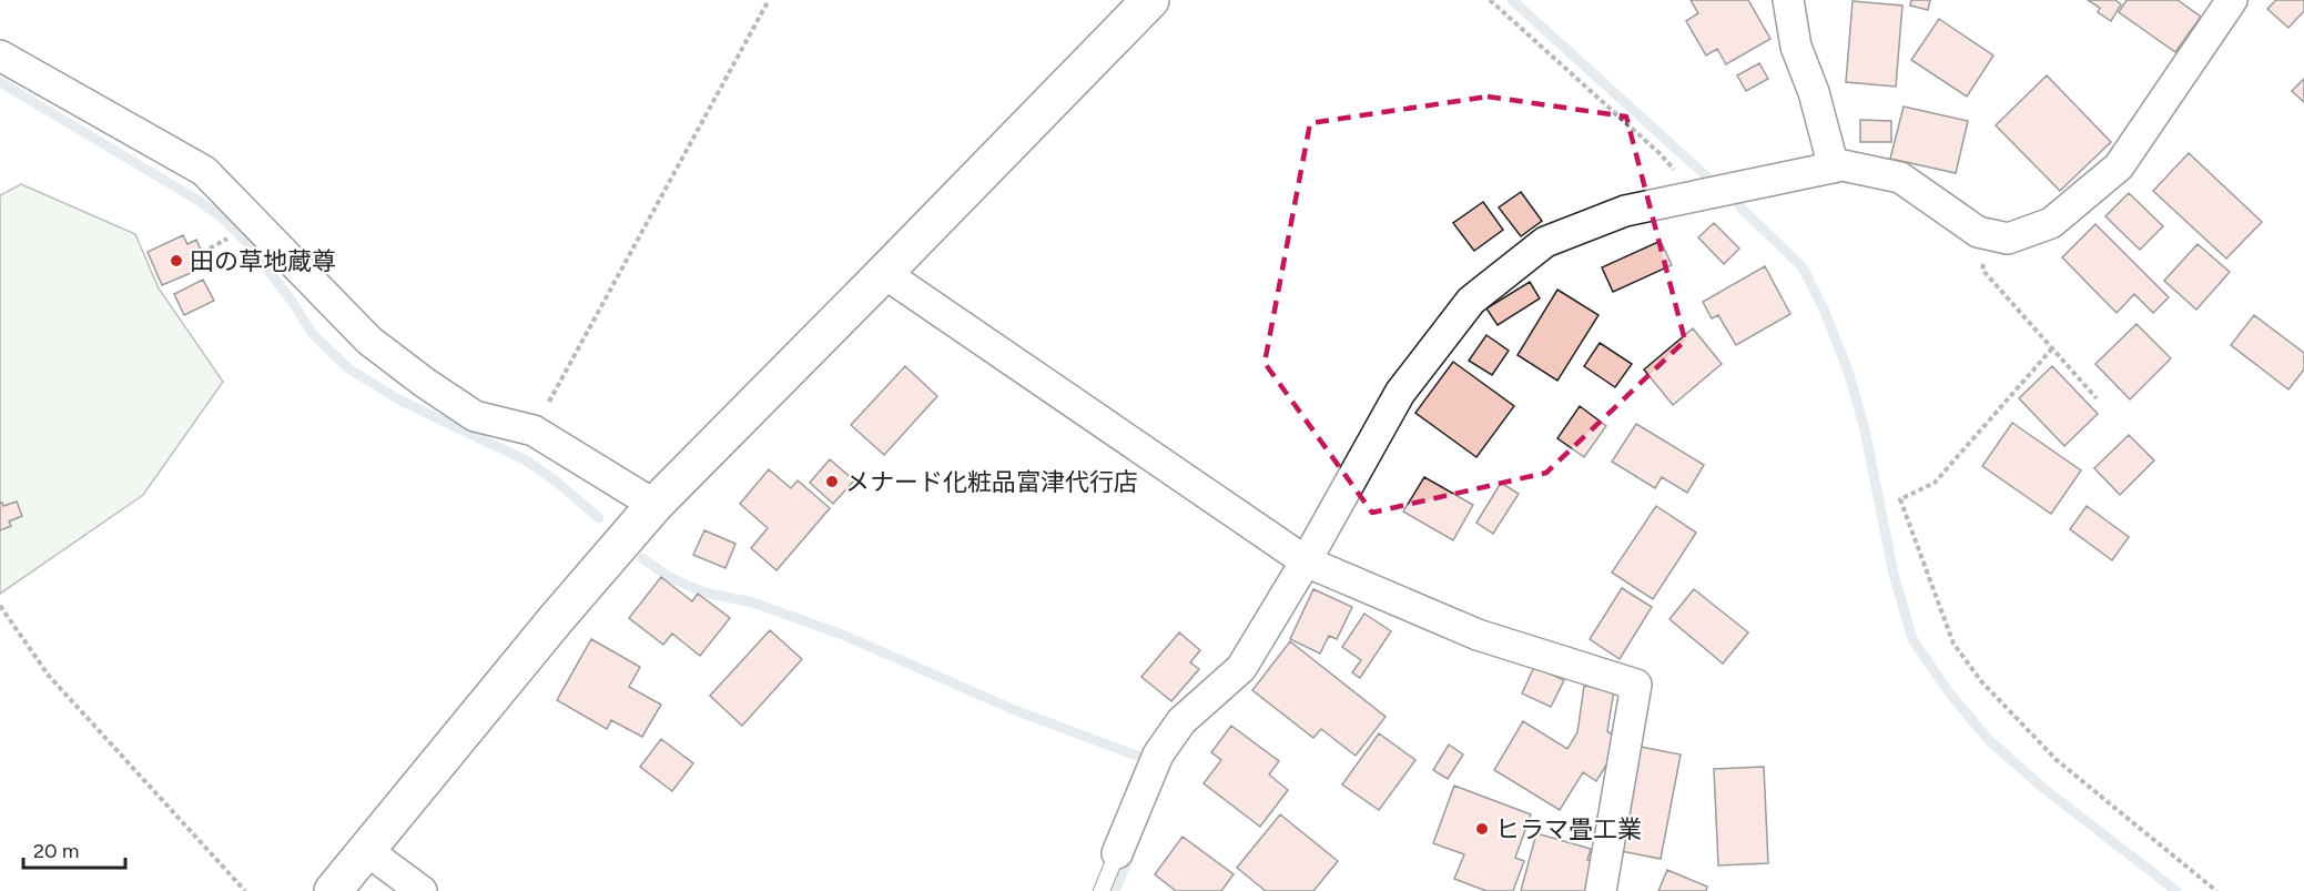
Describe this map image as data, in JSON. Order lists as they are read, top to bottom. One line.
{"places":["田の草地蔵尊","メナード化粧品富津代行店","ヒラマ畳工業"],"scale_bar":"20 m"}
